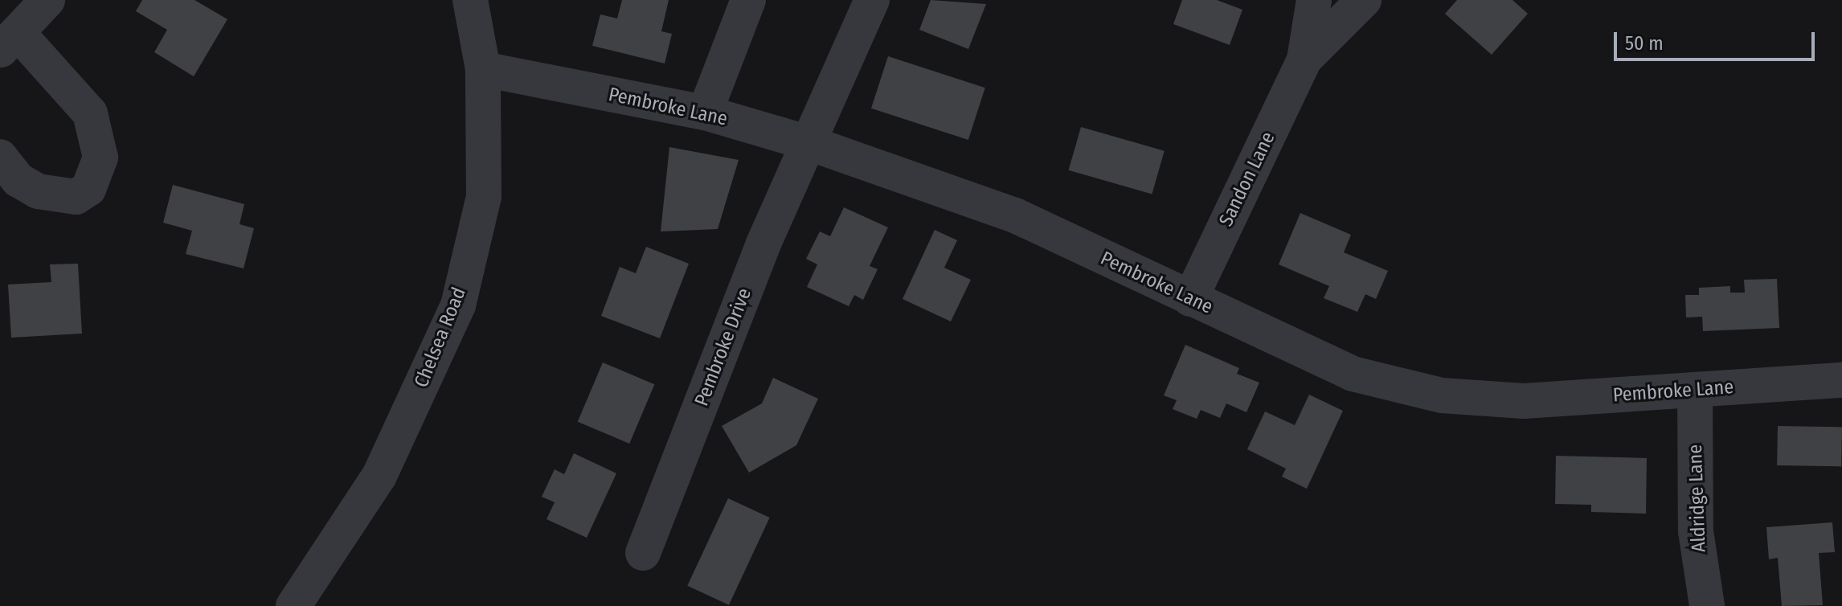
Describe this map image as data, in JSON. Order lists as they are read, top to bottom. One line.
{"streets":{"street":["Pembroke Lane","Sandon Lane","Chelsea Road","Pembroke Drive","Aldridge Lane"]},"crossings":[["Pembroke Lane","Sandon Lane"],["Pembroke Lane","Chelsea Road"],["Pembroke Lane","Pembroke Drive"],["Pembroke Lane","Aldridge Lane"]],"scale_bar":"50 m"}
